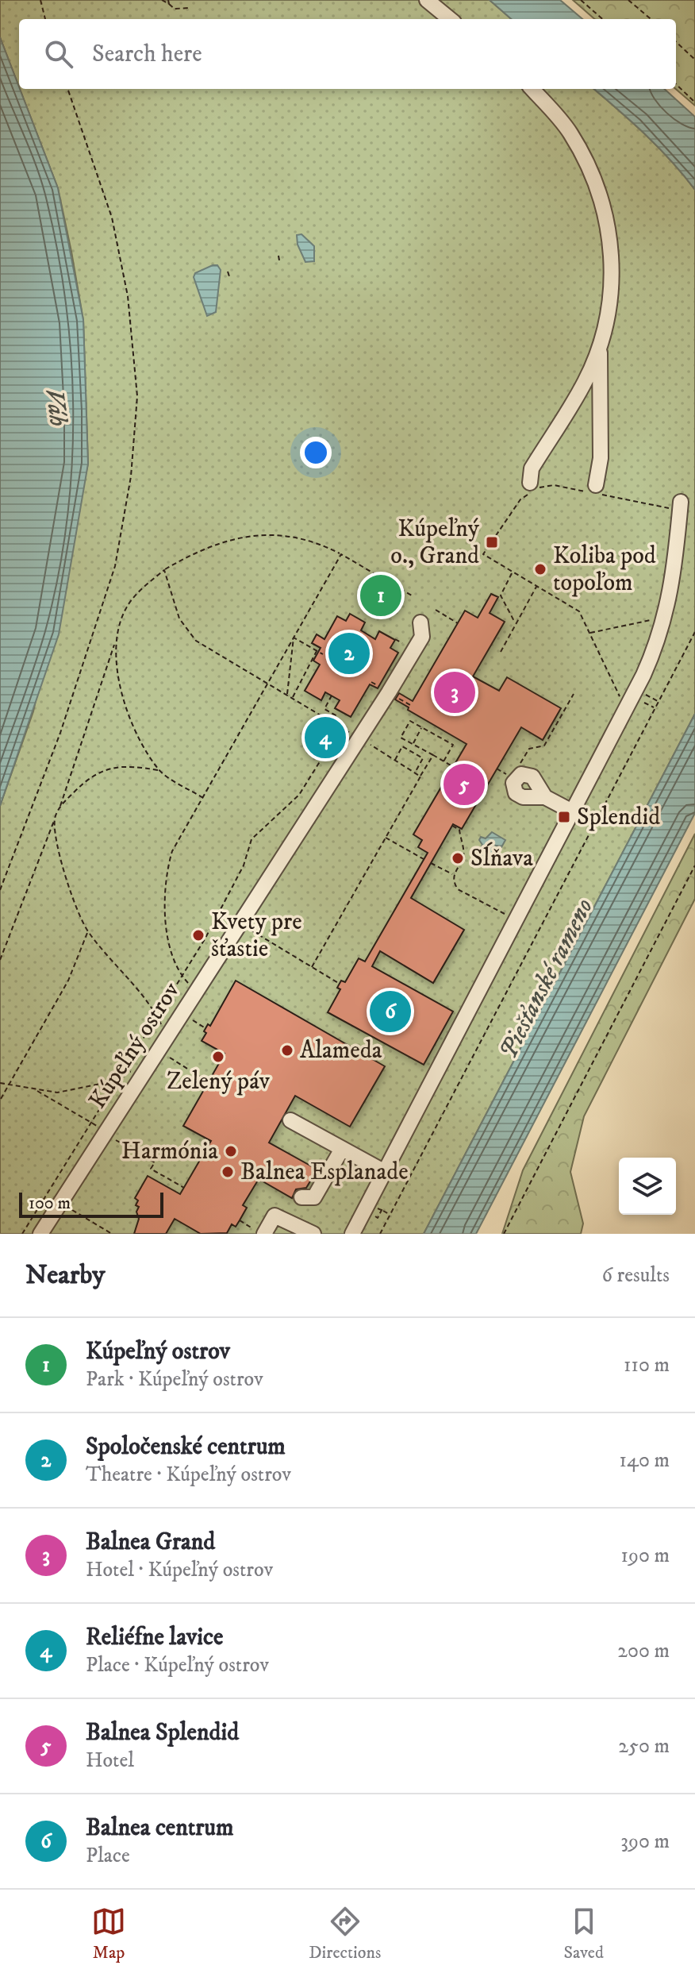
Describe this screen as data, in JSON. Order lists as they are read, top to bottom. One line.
{"streets":{"street":["Kúpeľný ostrov"]},"water":["Váh","Piešťanské rameno"],"places":{"transit":["Kúpeľný o., Grand","Splendid"],"other":["Koliba pod topoľom","Sĺňava","Kvety pre šťastie","Alameda","Zelený páv","Harmónia","Balnea Esplanade"]},"scale_bar":"100 m","page":{"search":"Search here","pins":["1","2","3","4","5","6"],"scale":"100 m","heading":["Nearby","6 results"],"list":[{"mark":"1","name":"Kúpeľný ostrov","note":"Park · Kúpeľný ostrov","value":"110 m"},{"mark":"2","name":"Spoločenské centrum","note":"Theatre · Kúpeľný ostrov","value":"140 m"},{"mark":"3","name":"Balnea Grand","note":"Hotel · Kúpeľný ostrov","value":"190 m"},{"mark":"4","name":"Reliéfne lavice","note":"Place · Kúpeľný ostrov","value":"200 m"},{"mark":"5","name":"Balnea Splendid","note":"Hotel","value":"250 m"},{"mark":"6","name":"Balnea centrum","note":"Place","value":"390 m"}],"nav":["Map","Directions","Saved"]}}
